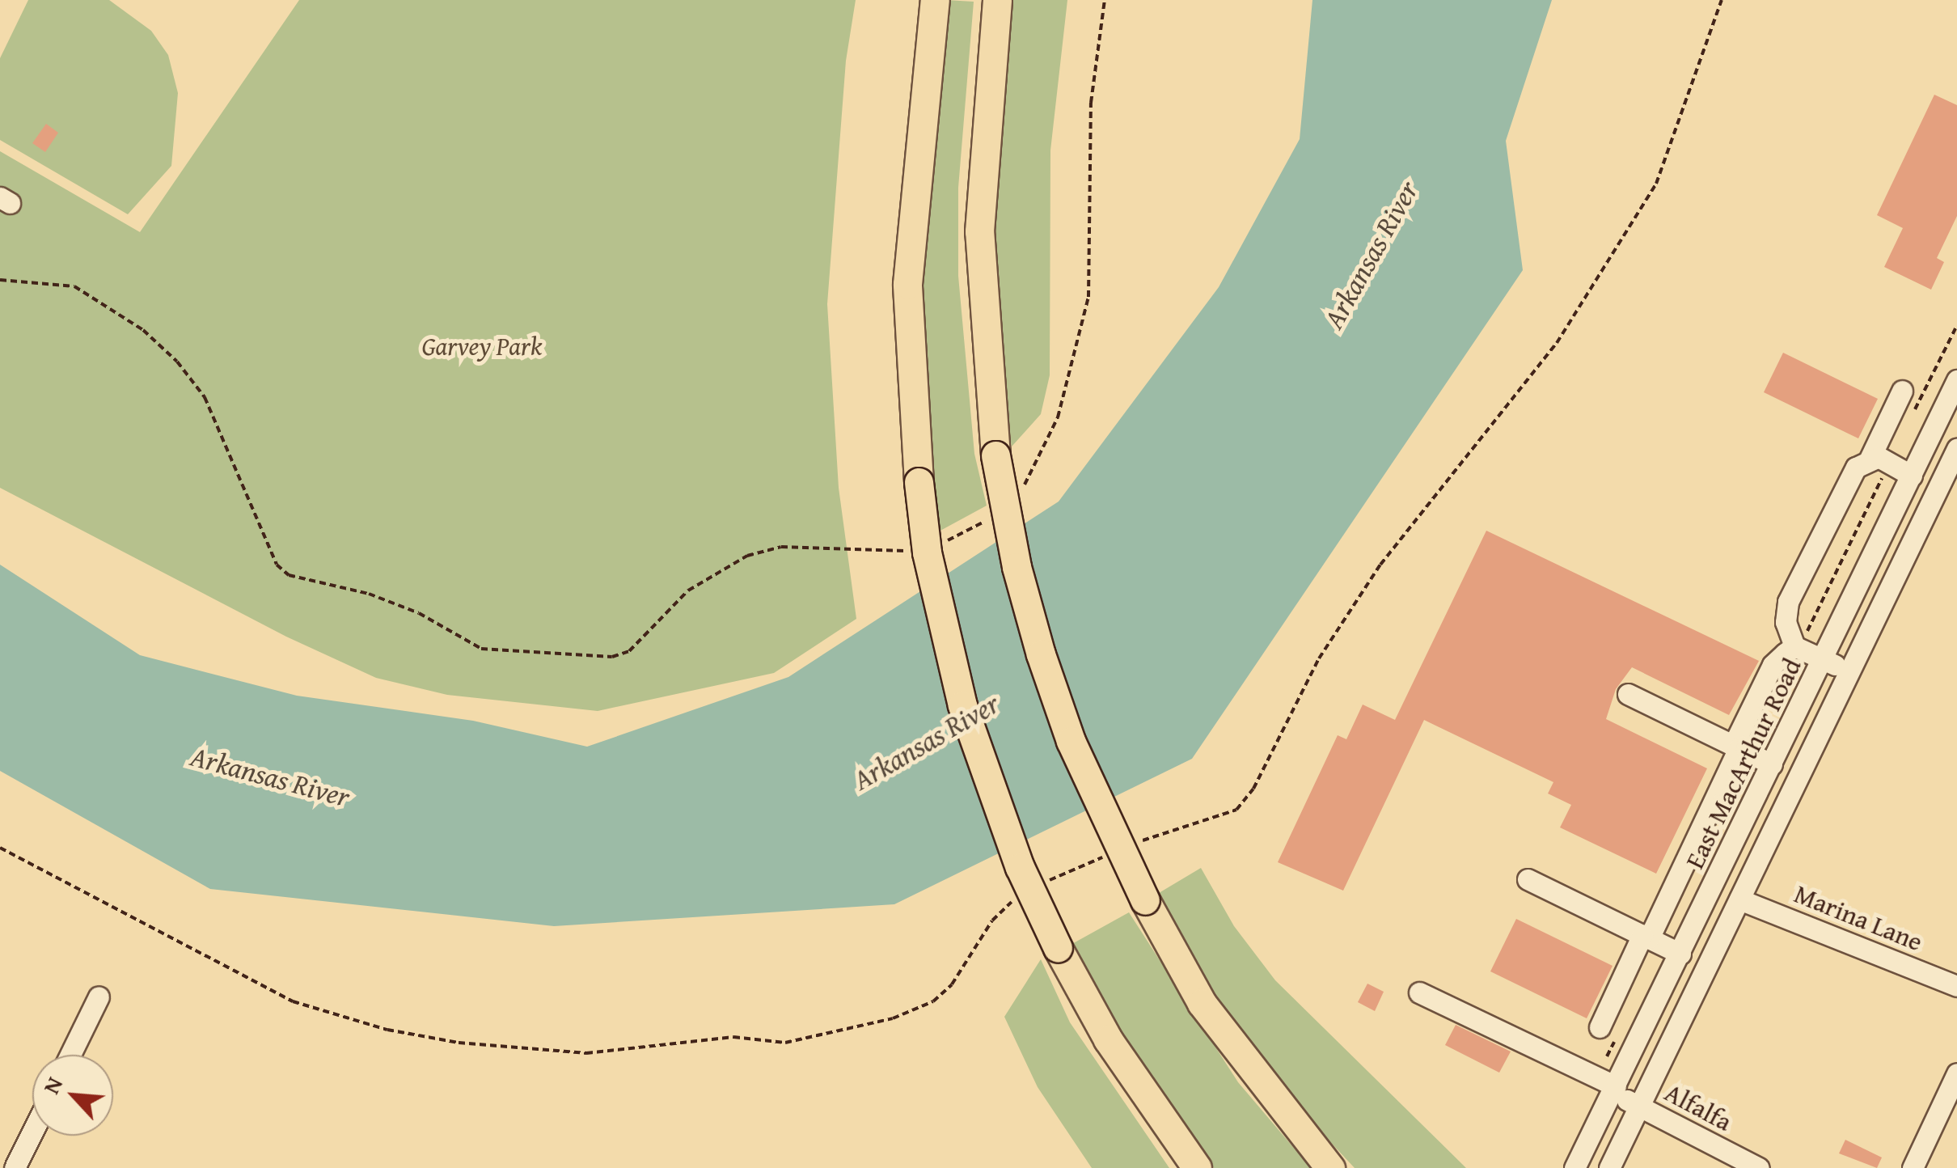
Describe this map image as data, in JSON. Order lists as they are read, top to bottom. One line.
{"streets":{"street":["East MacArthur Road","Marina Lane","Alfalfa"]},"crossings":[["East MacArthur Road","Alfalfa"]],"water":["Arkansas River"],"parks":["Garvey Park"],"north":"top left"}
